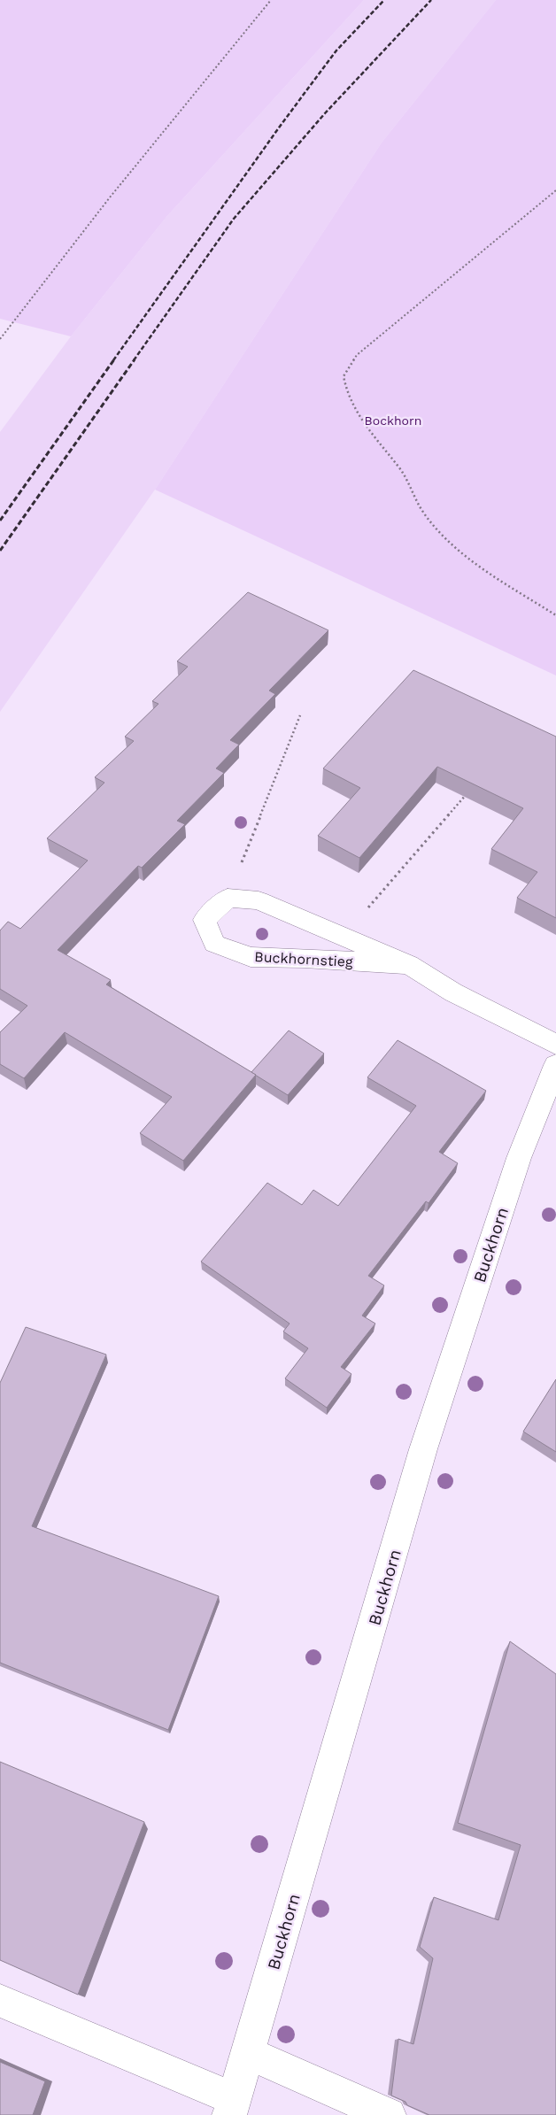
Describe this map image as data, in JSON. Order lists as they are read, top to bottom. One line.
{"streets":{"street":["Buckhornstieg","Buckhorn"]},"parks":["Bockhorn"]}
